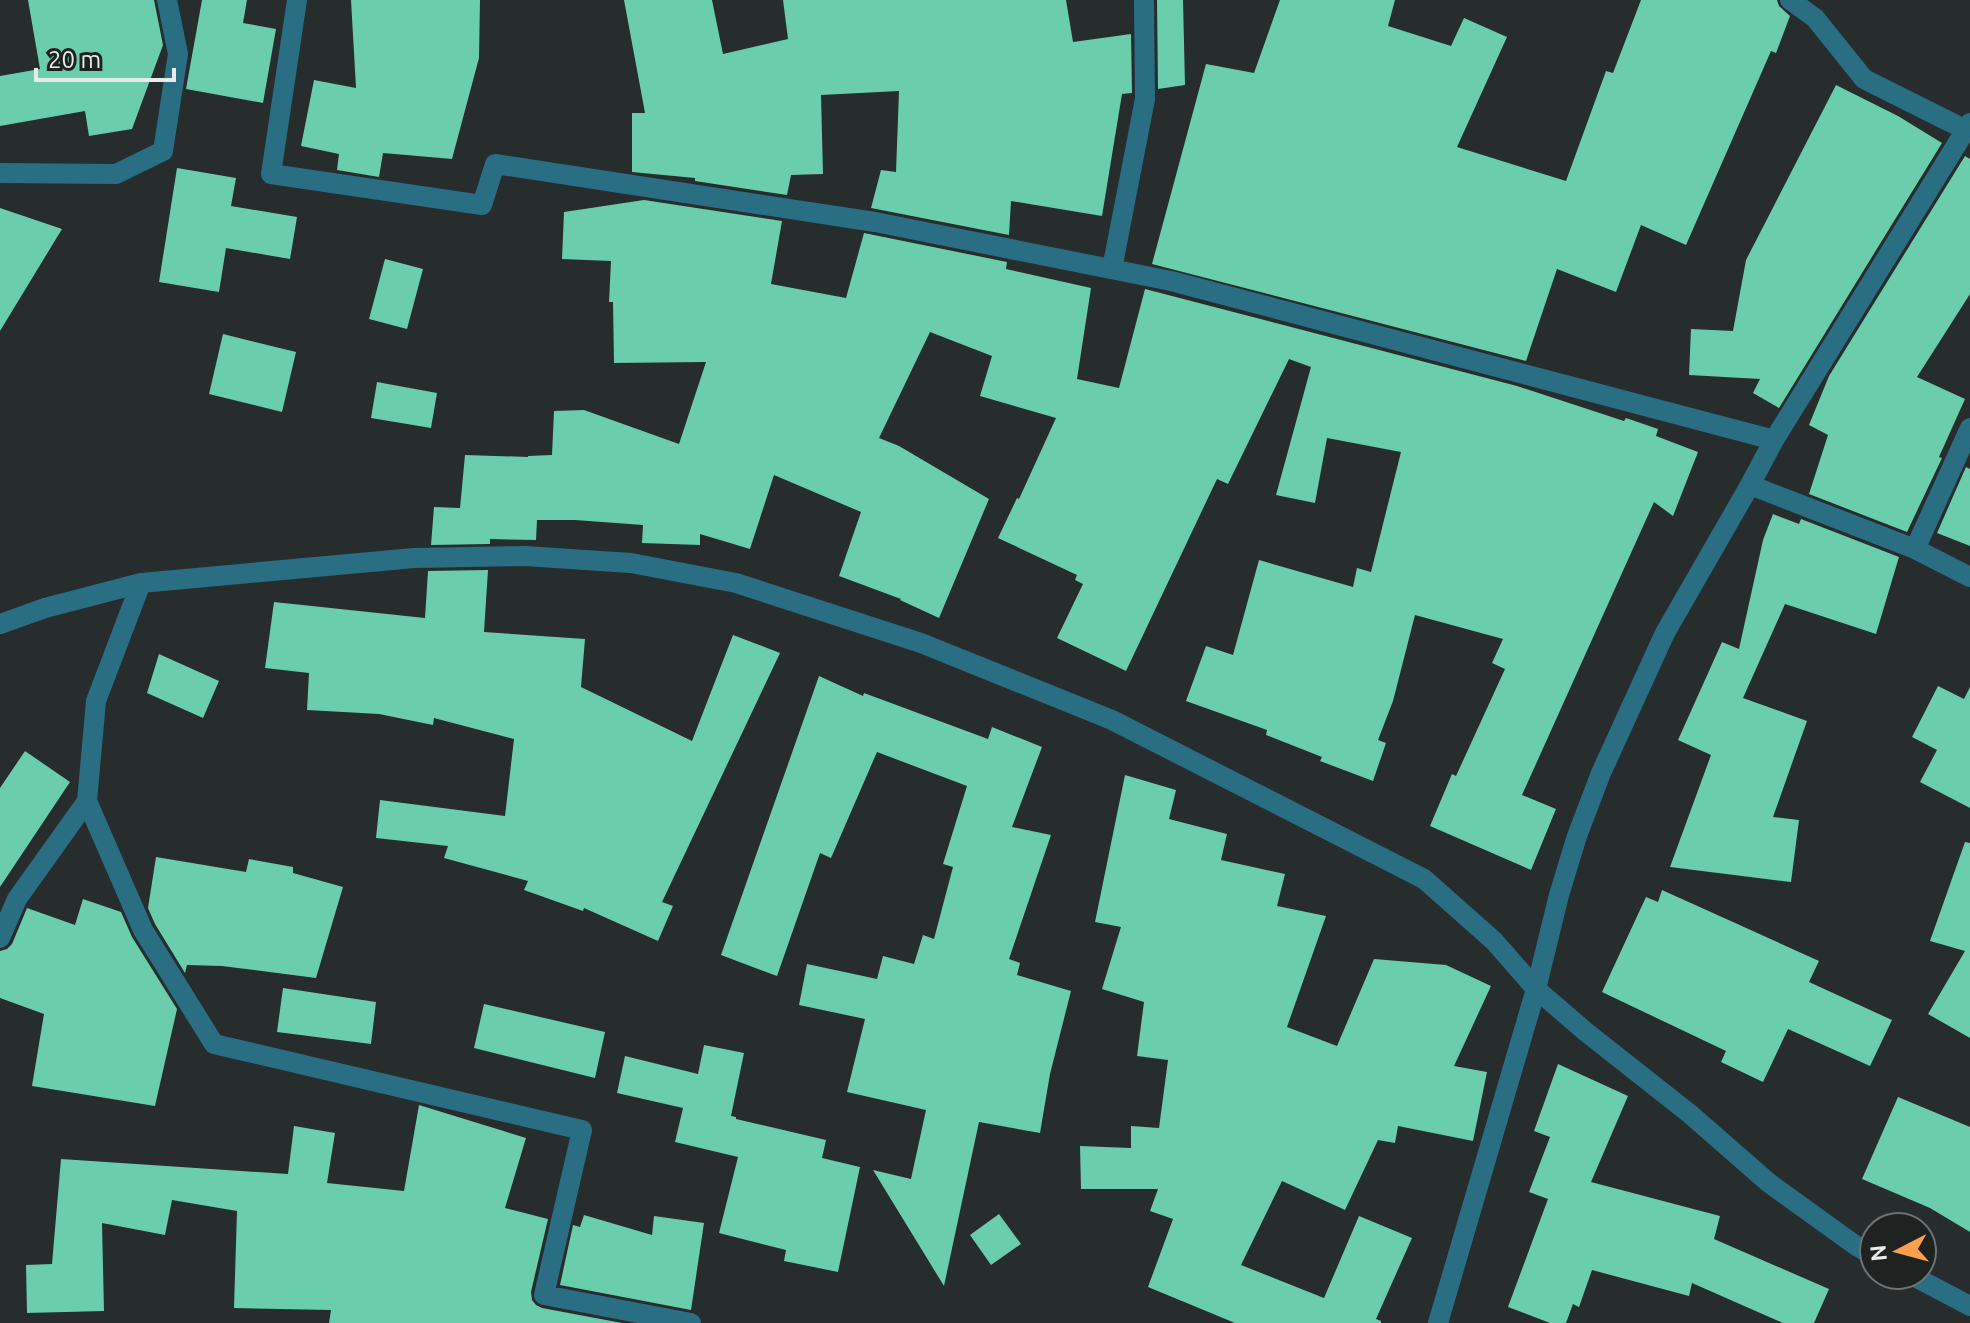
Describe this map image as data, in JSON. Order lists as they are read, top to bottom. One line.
{"scale_bar":"20 m","north":"left"}
